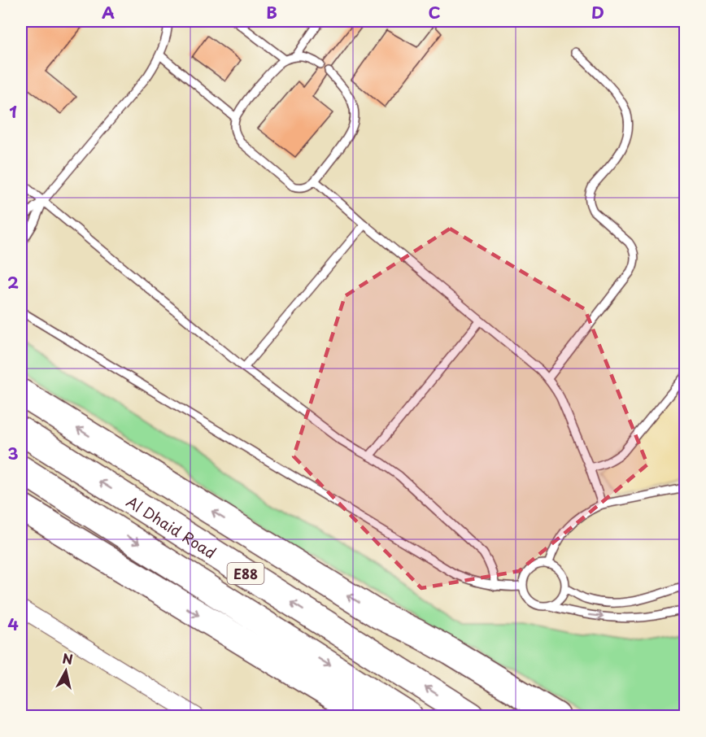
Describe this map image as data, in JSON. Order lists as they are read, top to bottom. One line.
{"streets":{"highway":["Al Dhaid Road","E88"]},"north":"top","grid":{"columns":["A","B","C","D"],"rows":["1","2","3","4"]}}
